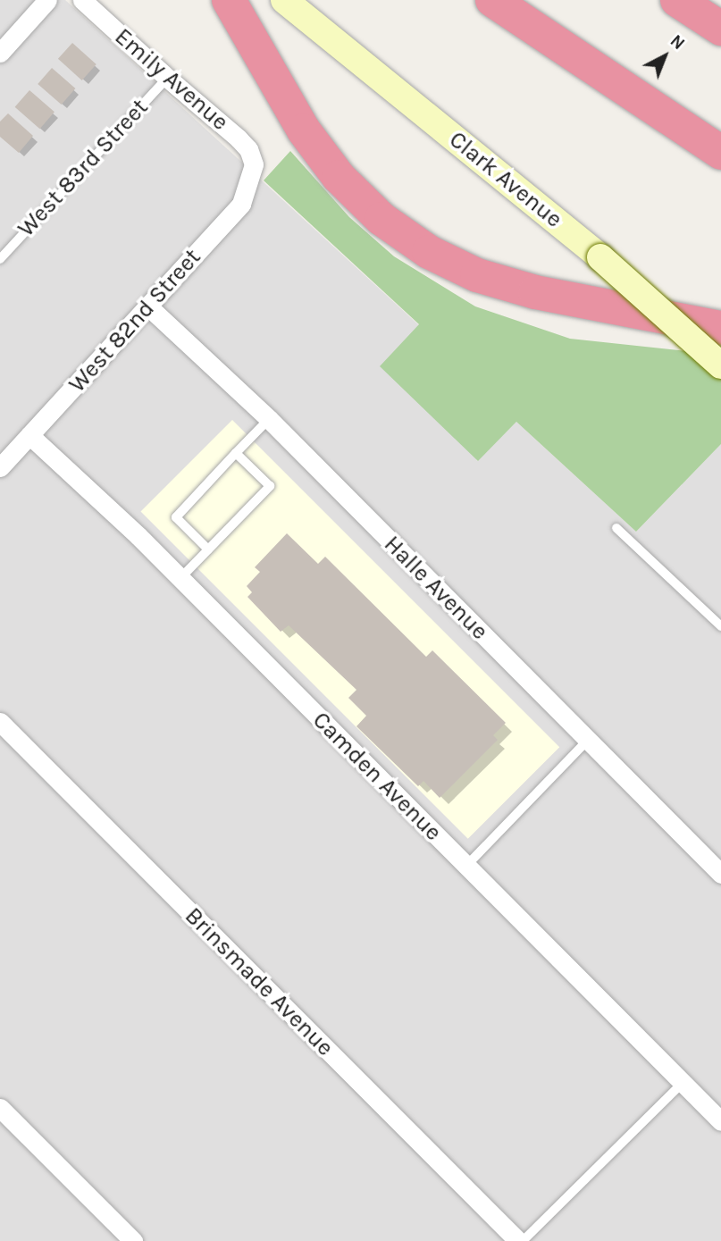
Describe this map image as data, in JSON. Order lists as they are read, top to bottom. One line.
{"streets":{"street":["Emily Avenue","Clark Avenue","West 82nd Street","Halle Avenue","Camden Avenue","Brinsmade Avenue"],"lane":["West 83rd Street"]},"crossings":[["Emily Avenue","West 83rd Street"],["Emily Avenue","West 82nd Street"],["West 82nd Street","Halle Avenue"],["West 82nd Street","Camden Avenue"]],"north":"top right"}
